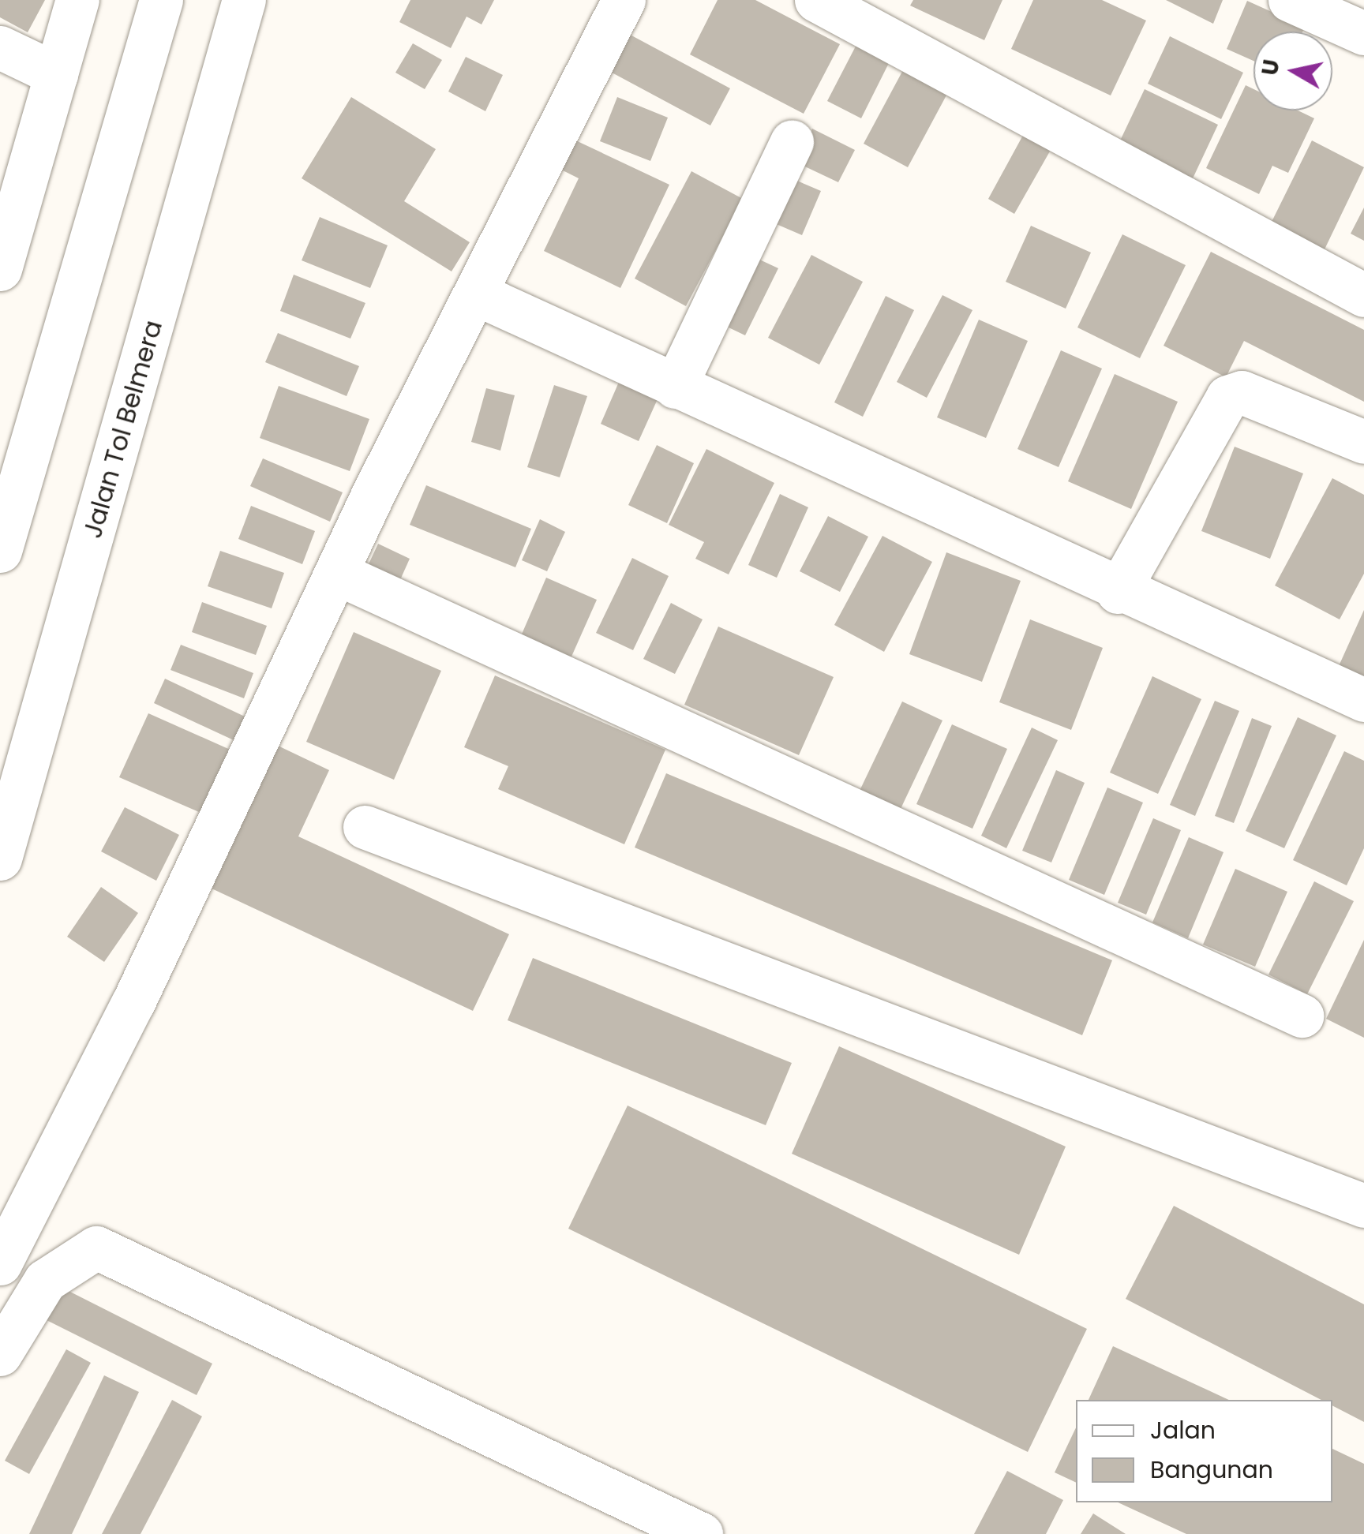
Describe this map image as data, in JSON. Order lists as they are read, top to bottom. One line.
{"streets":{"main road":["Jalan Tol Belmera"]},"legend":["Jalan","Bangunan"],"north":"left"}
